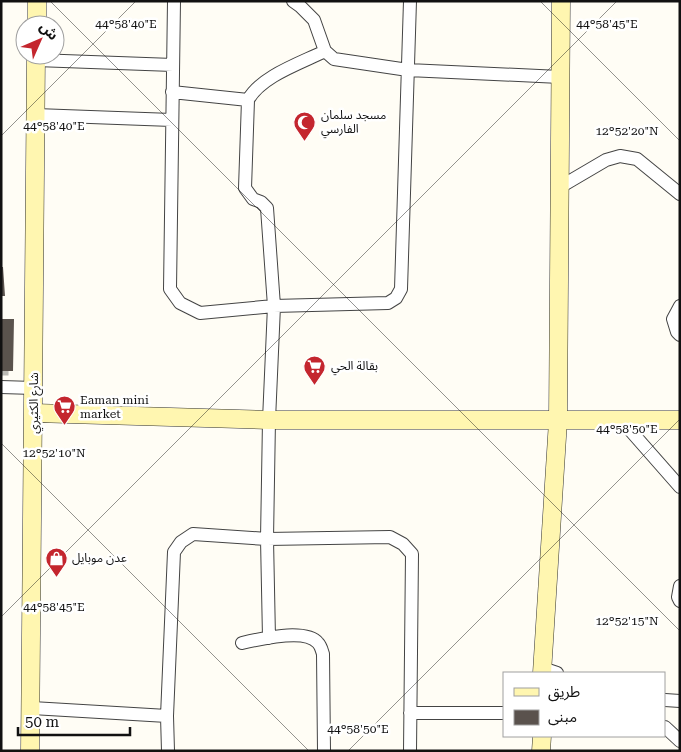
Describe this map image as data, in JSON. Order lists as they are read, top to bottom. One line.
{"streets":{"street":["شارع الكثيري"]},"places":{"mosque":["مسجد سلمان الفارسي"],"supermarket":["بقالة الحي","Eaman mini market"],"shop":["عدن موبايل"]},"legend":["طريق","مبنى"],"scale_bar":"50 m","north":"top right","coordinates":["44°58'40\"E","44°58'45\"E","12°52'20\"N","44°58'50\"E","12°52'10\"N","12°52'15\"N"]}
